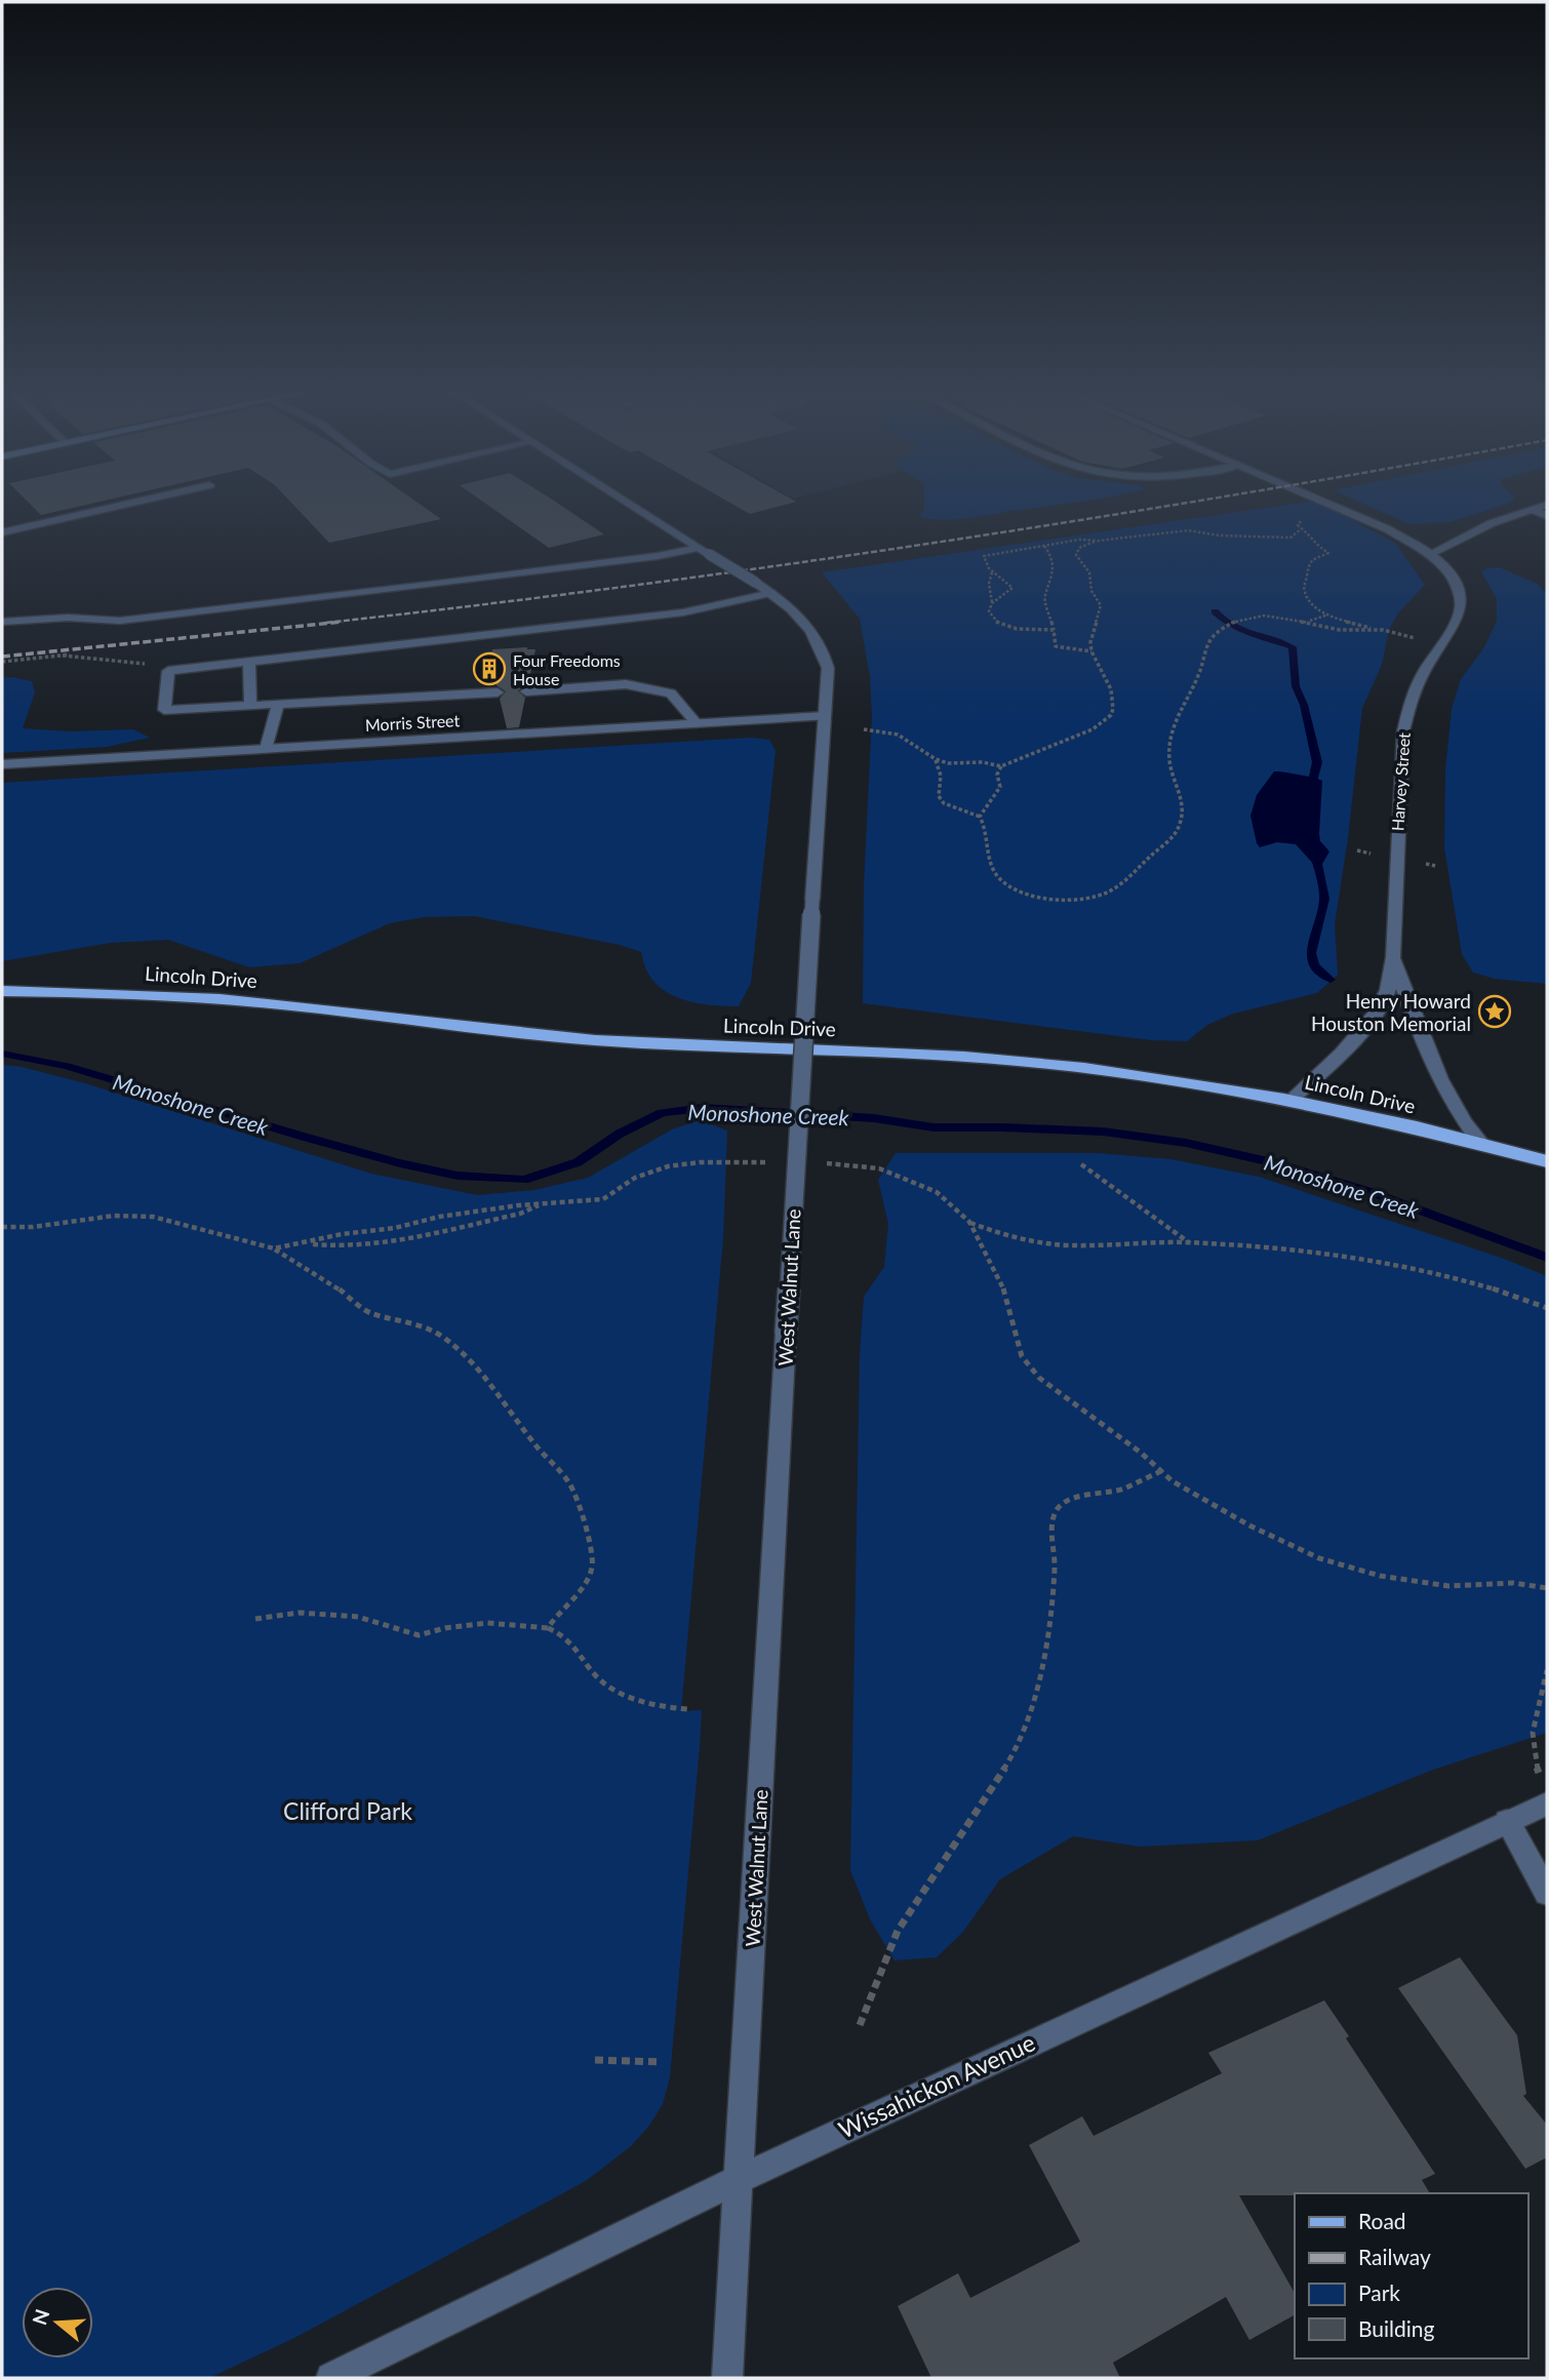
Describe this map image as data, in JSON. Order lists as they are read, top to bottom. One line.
{"streets":{"main road":["Lincoln Drive"],"street":["Morris Street","Harvey Street","West Walnut Lane","Wissahickon Avenue"]},"crossings":[["Morris Street","West Walnut Lane"],["Harvey Street","Lincoln Drive"],["West Walnut Lane","Wissahickon Avenue"]],"water":["Monoshone Creek"],"parks":["Clifford Park"],"places":{"building":["Four Freedoms House"],"place":["Henry Howard Houston Memorial"]},"legend":["Road","Railway","Park","Building"],"north":"left"}
